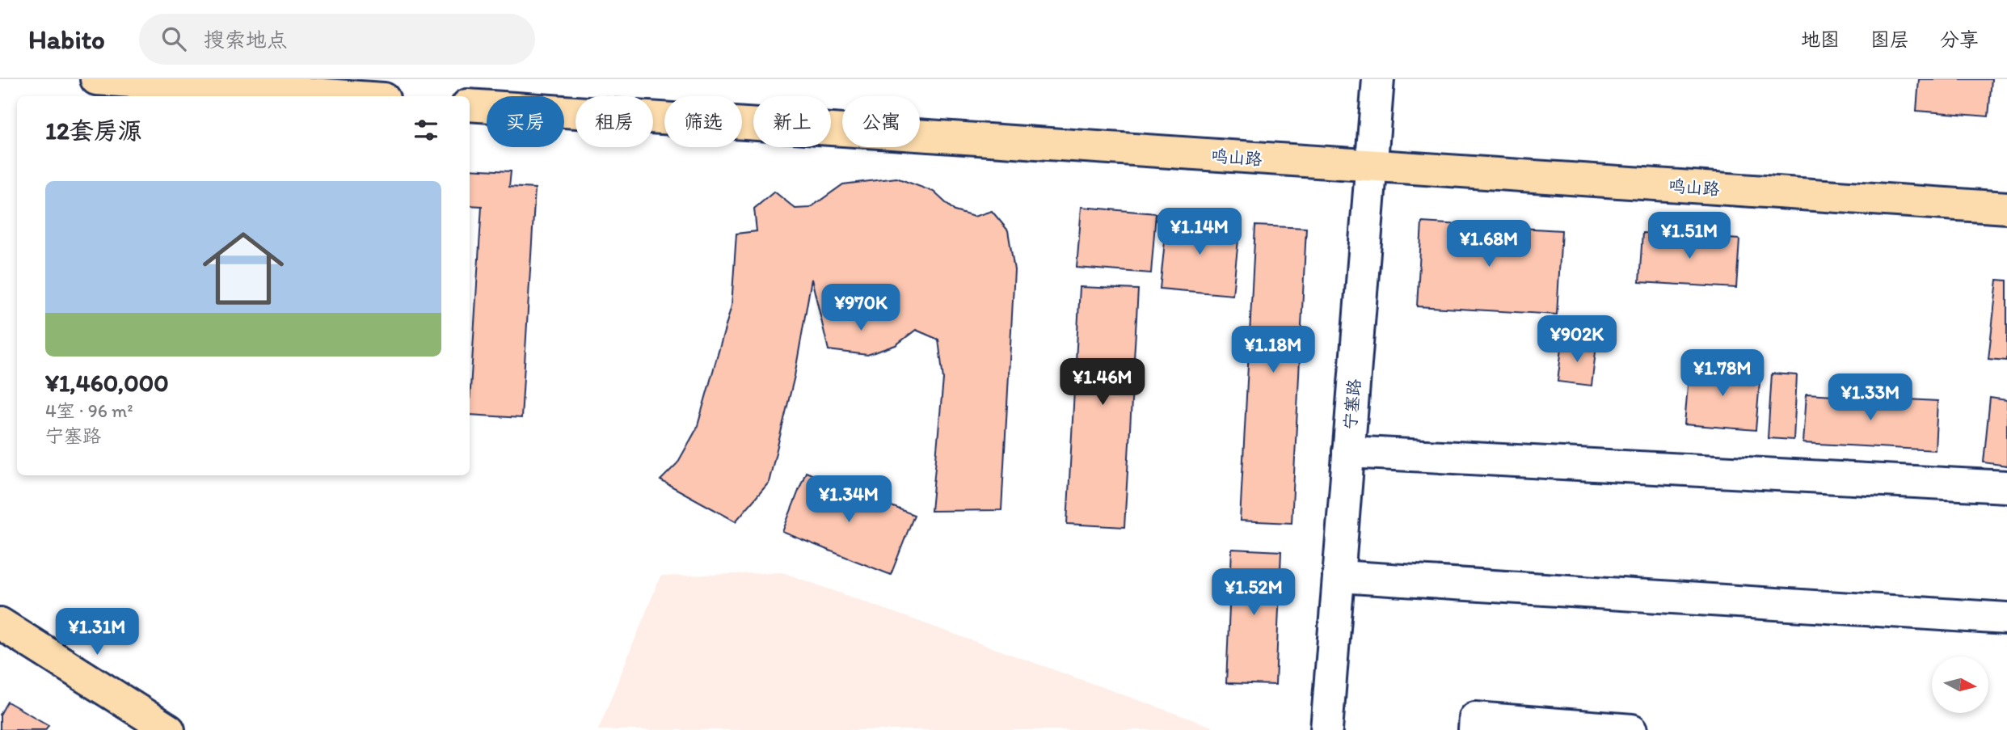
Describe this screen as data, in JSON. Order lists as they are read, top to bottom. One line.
{"streets":{"main road":["鸣山路"],"street":["宁塞路"]},"crossings":[["鸣山路","宁塞路"]],"north":"right","page":{"header":"Habito","search":"搜索地点","nav":["地图","图层","分享"],"chip":["买房","租房","筛选","新上","公寓"],"heading":"12套房源","list":[{"name":"¥1,460,000","note":"4室 · 96 m² · 宁塞路"}],"price":["¥1.14M","¥1.51M","¥1.68M","¥970K","¥902K","¥1.18M","¥1.78M","¥1.46M","¥1.33M","¥1.34M","¥1.52M","¥1.31M"]}}
